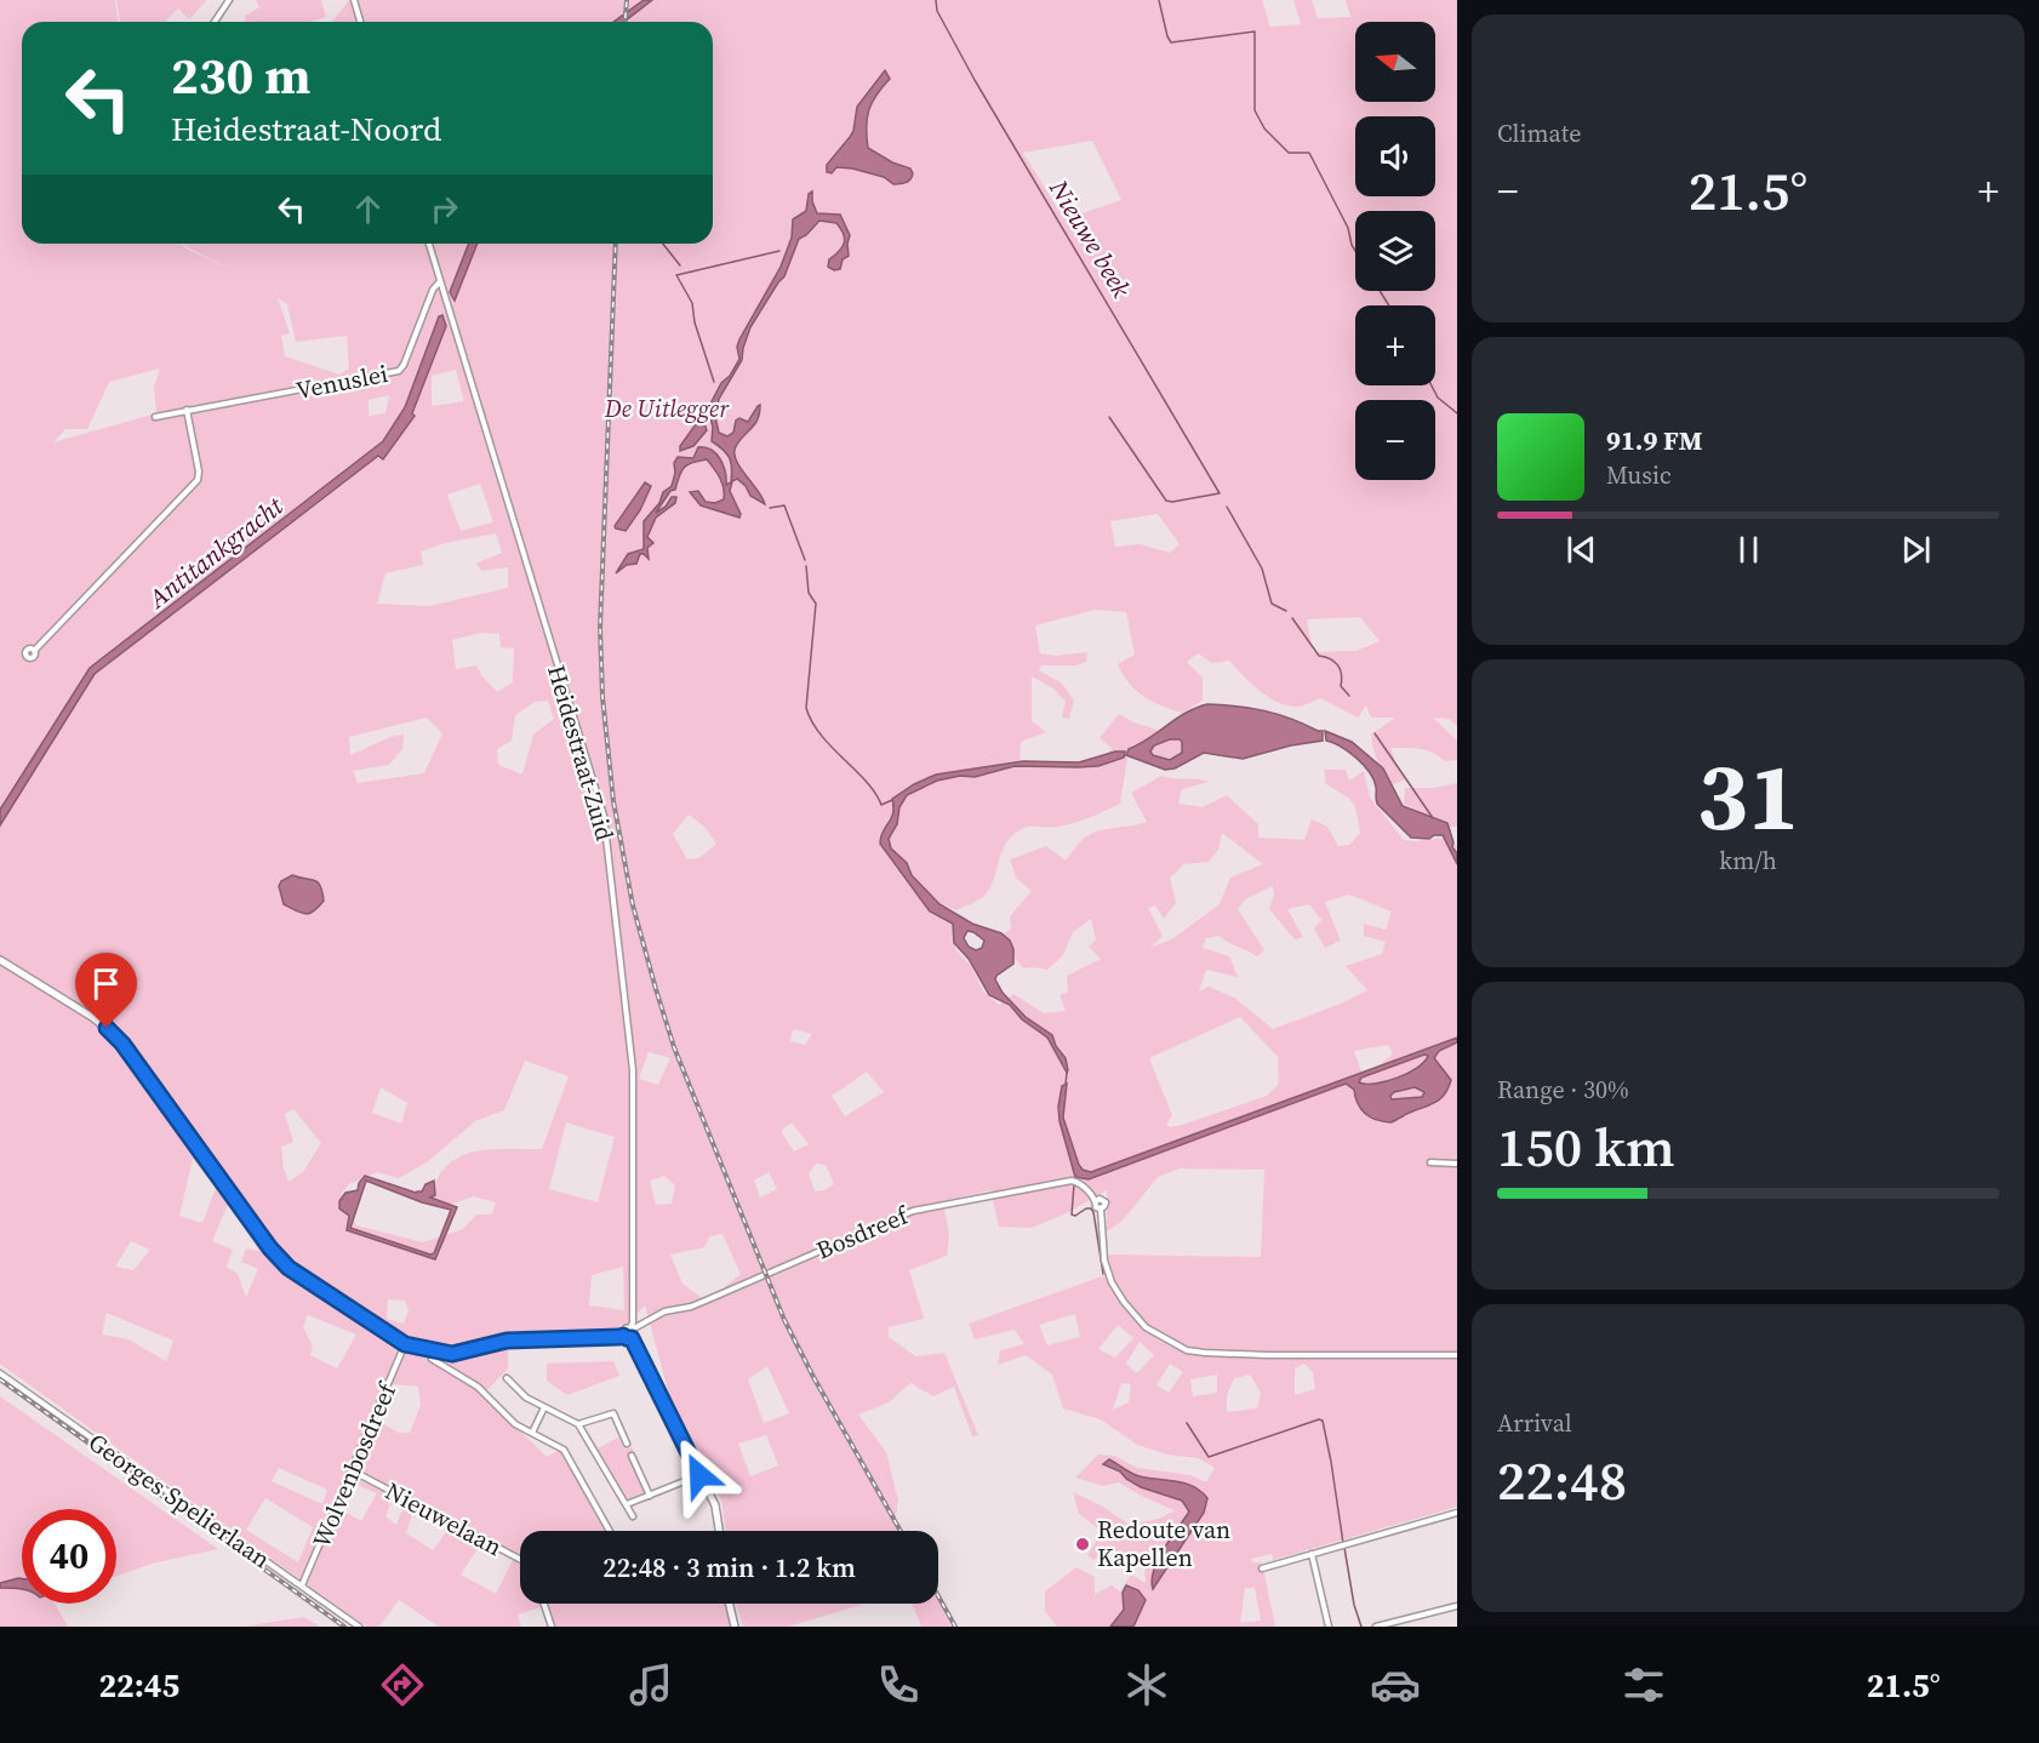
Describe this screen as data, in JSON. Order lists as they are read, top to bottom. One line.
{"streets":{"street":["Venuslei","Heidestraat-Zuid","Bosdreef","Wolvenbosdreef","Georges Spelierlaan","Nieuwelaan"]},"crossings":[["Venuslei","Heidestraat-Zuid"],["Heidestraat-Zuid","Bosdreef"],["Wolvenbosdreef","Georges Spelierlaan"],["Wolvenbosdreef","Nieuwelaan"]],"water":["Nieuwe beek","Antitankgracht"],"parks":["De Uitlegger"],"places":["Redoute van Kapellen"],"north":"left","page":{"tile":["Climate",["31","km/h"],["Range · 30%","150 km"],["Arrival","22:48"]],"map_buttons":["+","−"],"turn":["230 m","Heidestraat-Noord"],"heat":["−","21.5°","+"],"song":["91.9 FM","Music"],"limit":"40","trip":"22:48 · 3 min · 1.2 km","tabs":["22:45","21.5°"]}}
